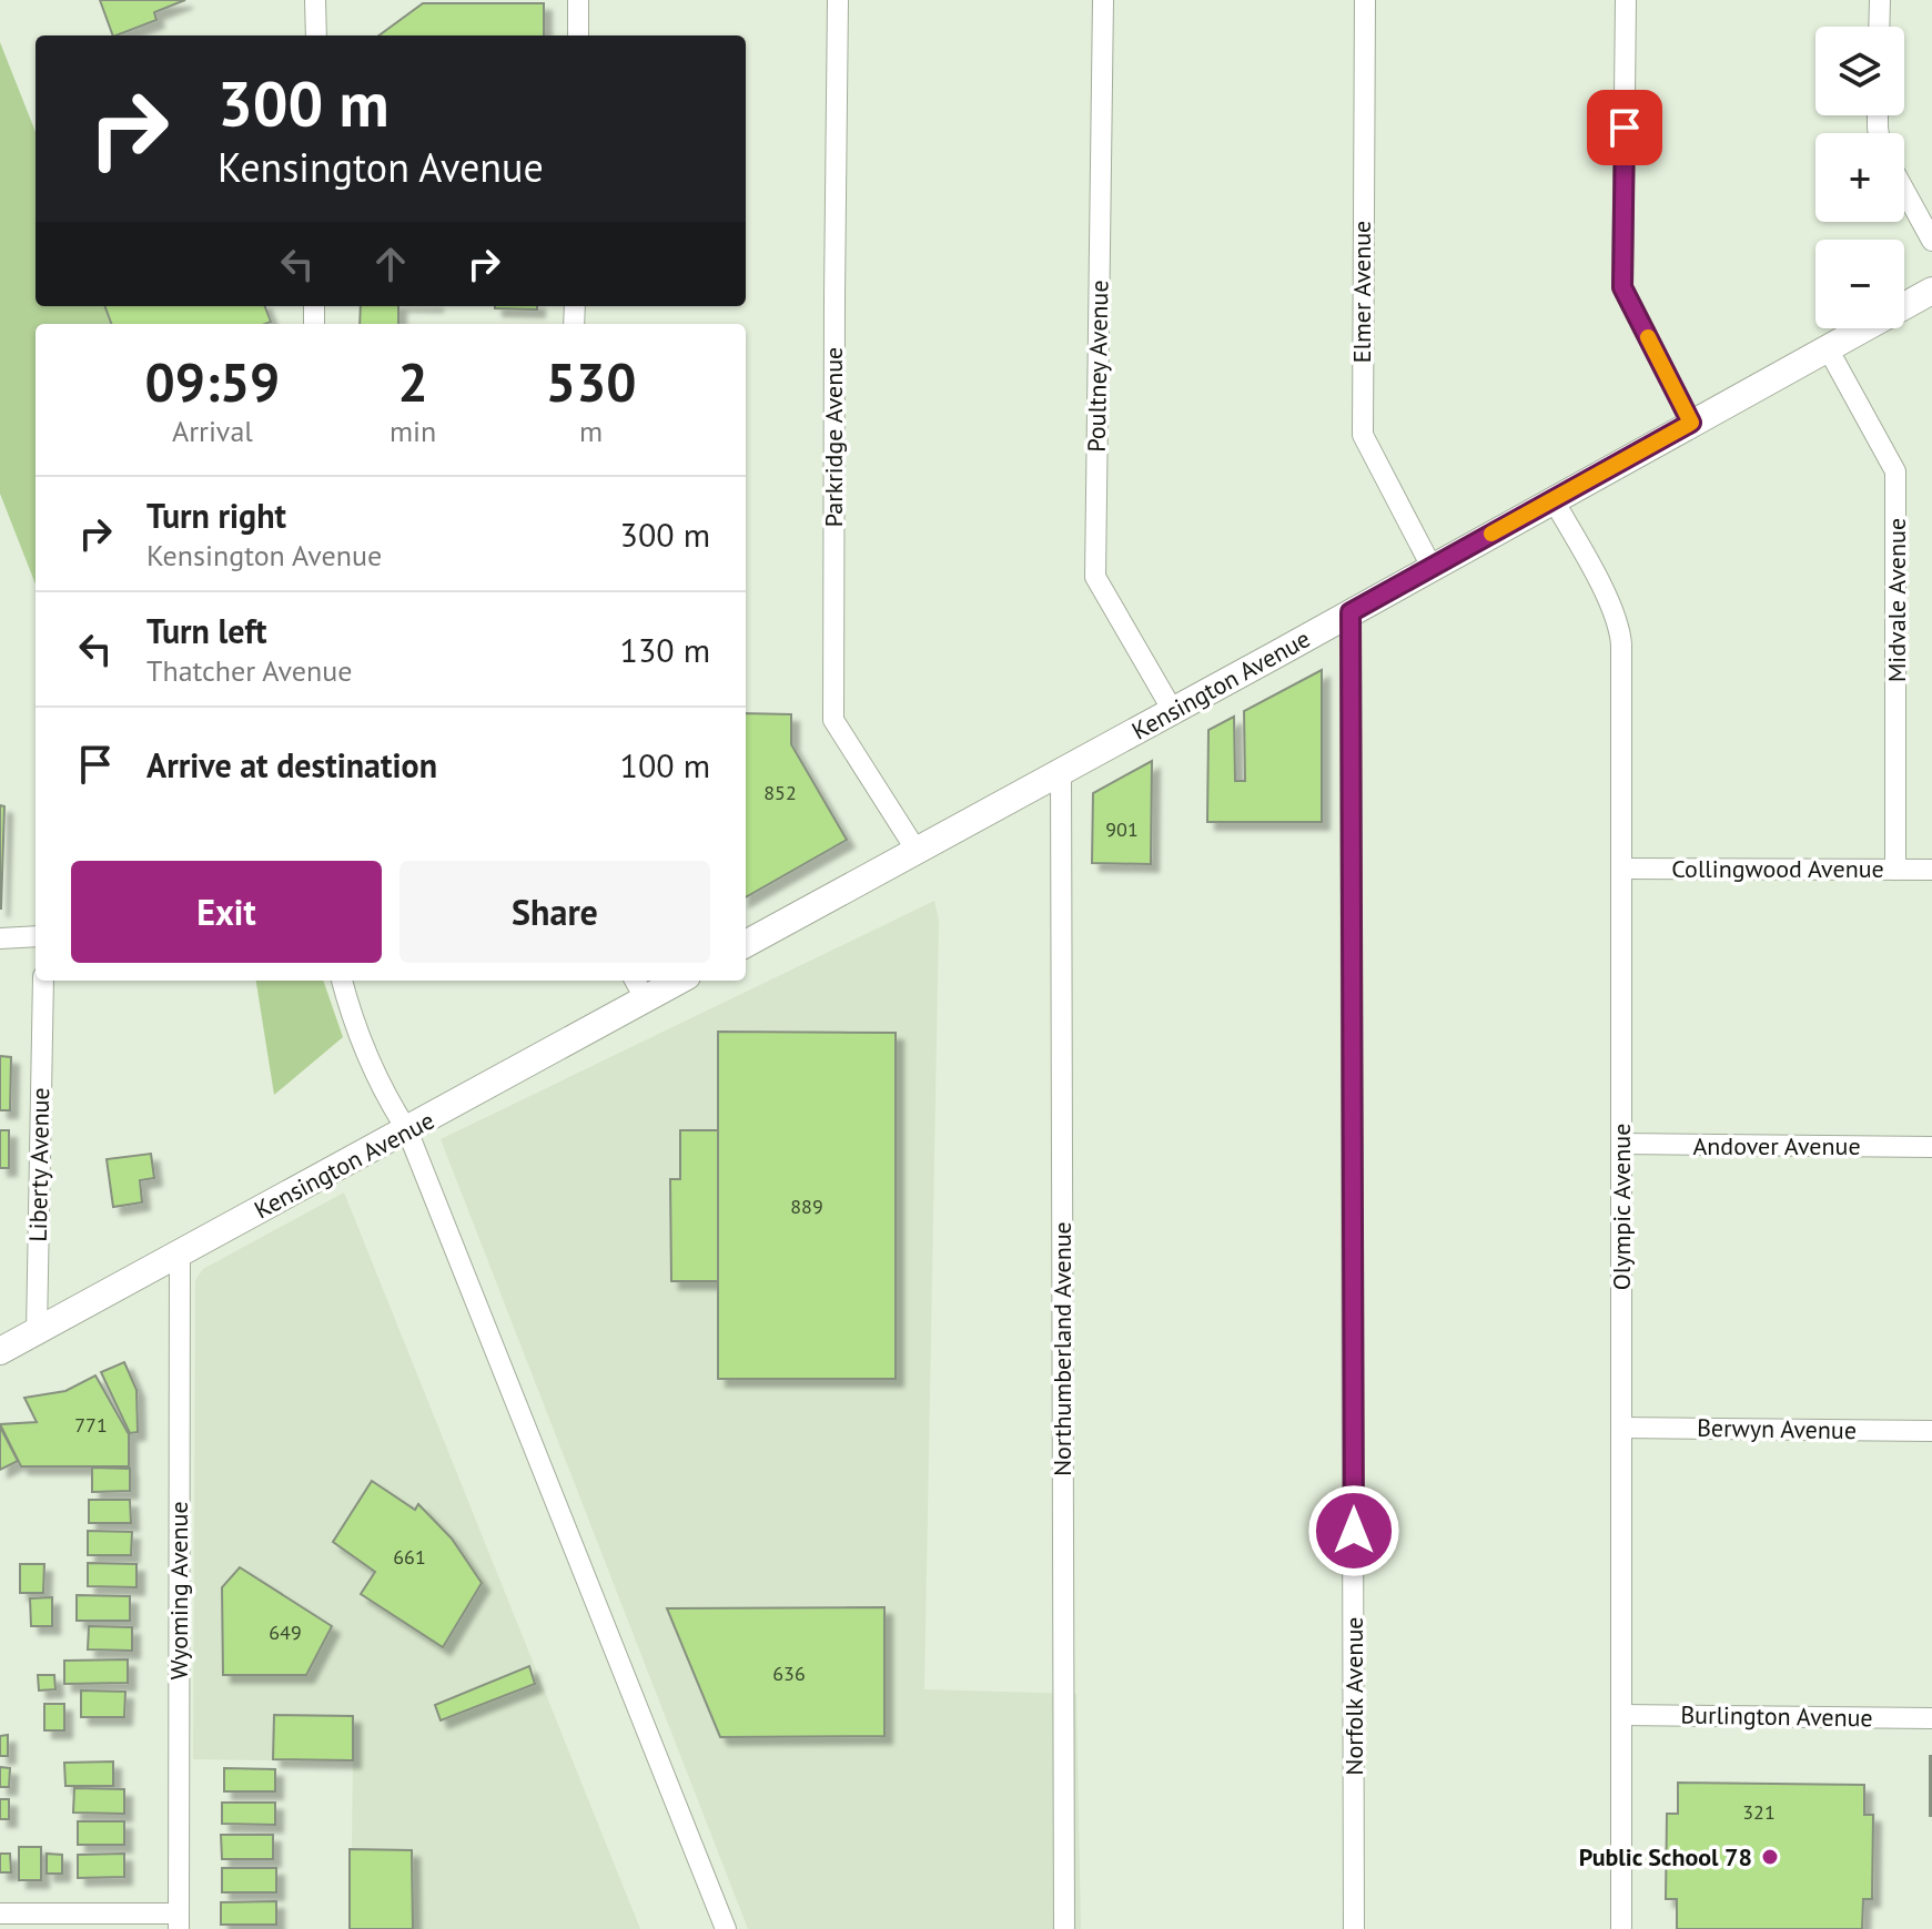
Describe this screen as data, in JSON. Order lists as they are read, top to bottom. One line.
{"streets":{"street":["Elmer Avenue","Poultney Avenue","Parkridge Avenue","Midvale Avenue","Kensington Avenue","Collingwood Avenue","Andover Avenue","Liberty Avenue","Olympic Avenue","Northumberland Avenue","Berwyn Avenue","Wyoming Avenue","Norfolk Avenue","Burlington Avenue"]},"crossings":[["Elmer Avenue","Kensington Avenue"],["Poultney Avenue","Kensington Avenue"],["Parkridge Avenue","Kensington Avenue"],["Midvale Avenue","Kensington Avenue"],["Midvale Avenue","Collingwood Avenue"],["Kensington Avenue","Liberty Avenue"],["Kensington Avenue","Olympic Avenue"],["Kensington Avenue","Northumberland Avenue"],["Kensington Avenue","Wyoming Avenue"],["Kensington Avenue","Norfolk Avenue"],["Collingwood Avenue","Olympic Avenue"],["Andover Avenue","Olympic Avenue"],["Olympic Avenue","Berwyn Avenue"],["Olympic Avenue","Burlington Avenue"]],"places":["Public School 78"],"house_numbers":["852","901","889","771","661","649","636","321"],"page":{"map_buttons":["+","−"],"turn":["300 m","Kensington Avenue"],"eta":["09:59","Arrival","2","min","530","m"],"list":[{"name":"Turn right","note":"Kensington Avenue","value":"300 m"},{"name":"Turn left","note":"Thatcher Avenue","value":"130 m"},{"name":"Arrive at destination","value":"100 m"}],"buttons":["Exit","Share"]}}
